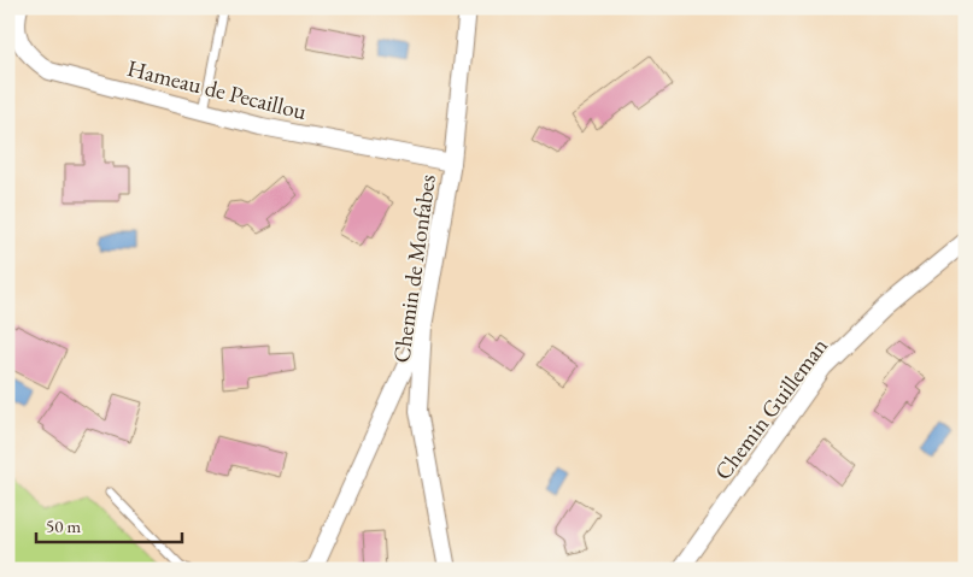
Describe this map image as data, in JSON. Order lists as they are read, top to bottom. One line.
{"streets":{"street":["Hameau de Pecaillou","Chemin de Monfabes","Chemin Guilleman"]},"crossings":[["Hameau de Pecaillou","Chemin de Monfabes"]],"scale_bar":"50 m"}
